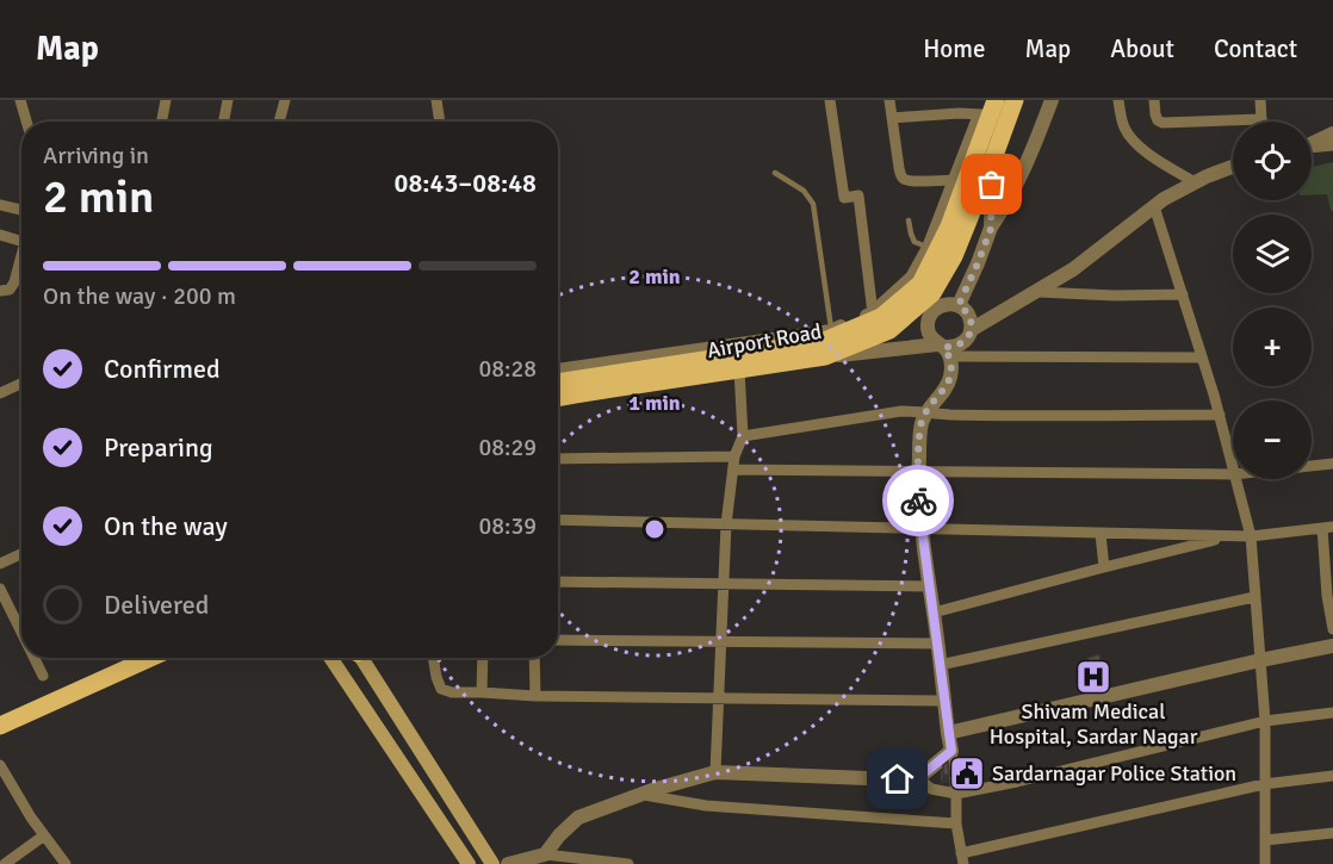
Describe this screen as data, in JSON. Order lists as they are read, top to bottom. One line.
{"streets":{"main road":["Airport Road"]},"places":{"hospital":["Shivam Medical Hospital, Sardar Nagar"],"public building":["Sardarnagar Police Station"]},"page":{"header":"Map","nav":["Home","Map","About","Contact"],"map_buttons":["+","−"],"heading":["2 min","Arriving in","08:43–08:48"],"bar":"On the way · 200 m","list":[["Confirmed","08:28"],["Preparing","08:29"],["On the way","08:39"],"Delivered"]},"rings":["2 min","1 min"]}
